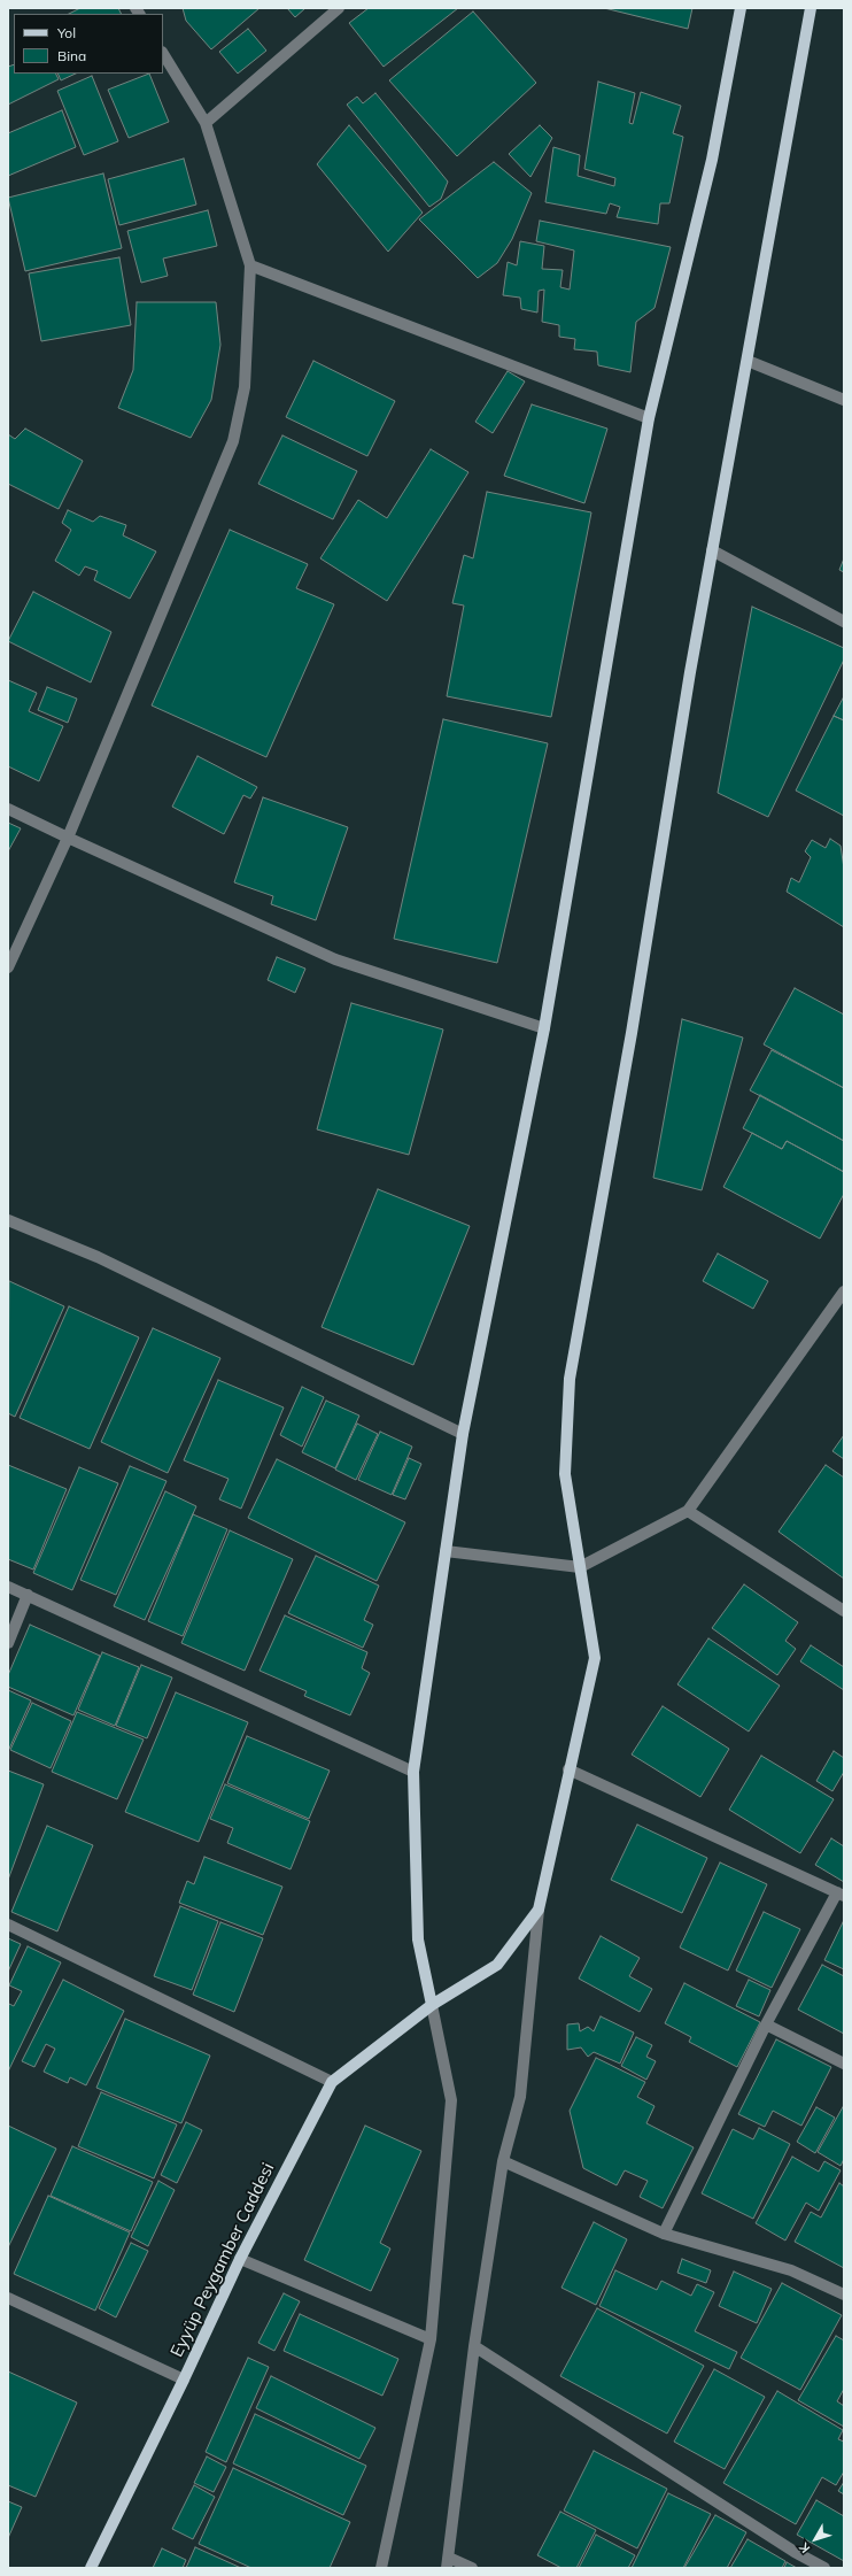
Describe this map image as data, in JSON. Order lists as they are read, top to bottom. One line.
{"streets":{"main road":["Eyyüp Peygamber Caddesi"]},"legend":["Yol","Bina"],"north":"bottom left"}
